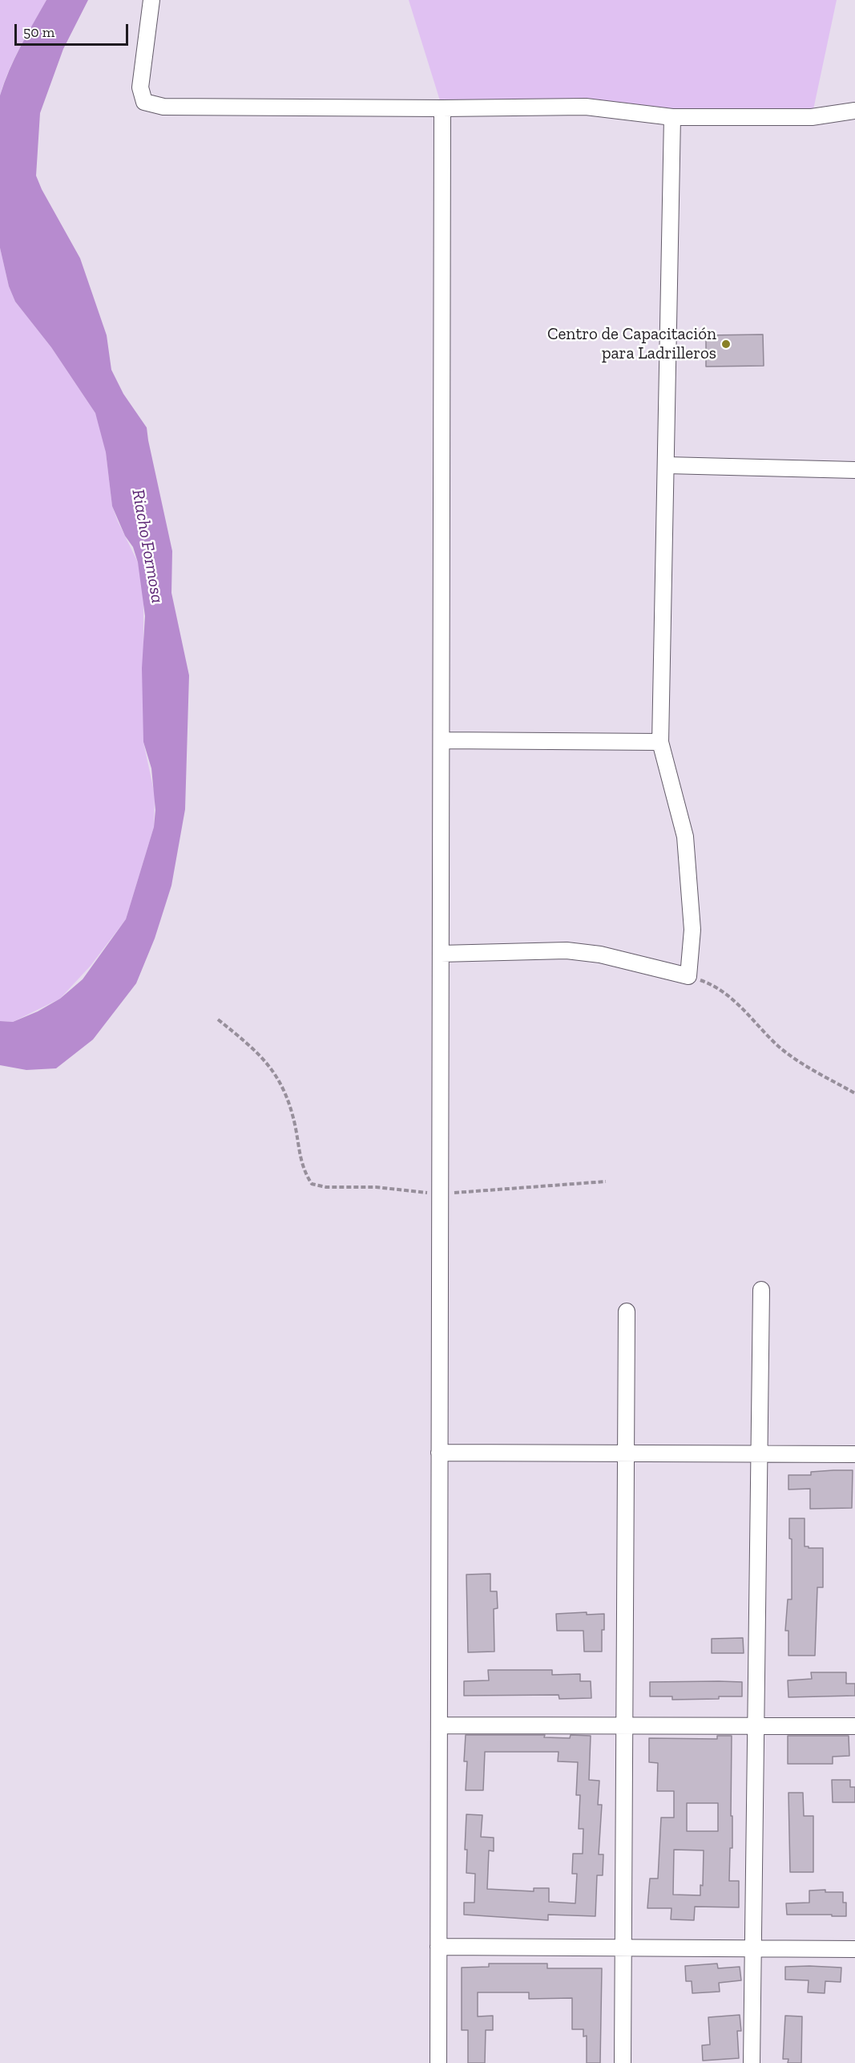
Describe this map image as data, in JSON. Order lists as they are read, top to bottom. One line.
{"water":["Riacho Formosa"],"places":["Centro de Capacitación para Ladrilleros"],"scale_bar":"50 m"}
